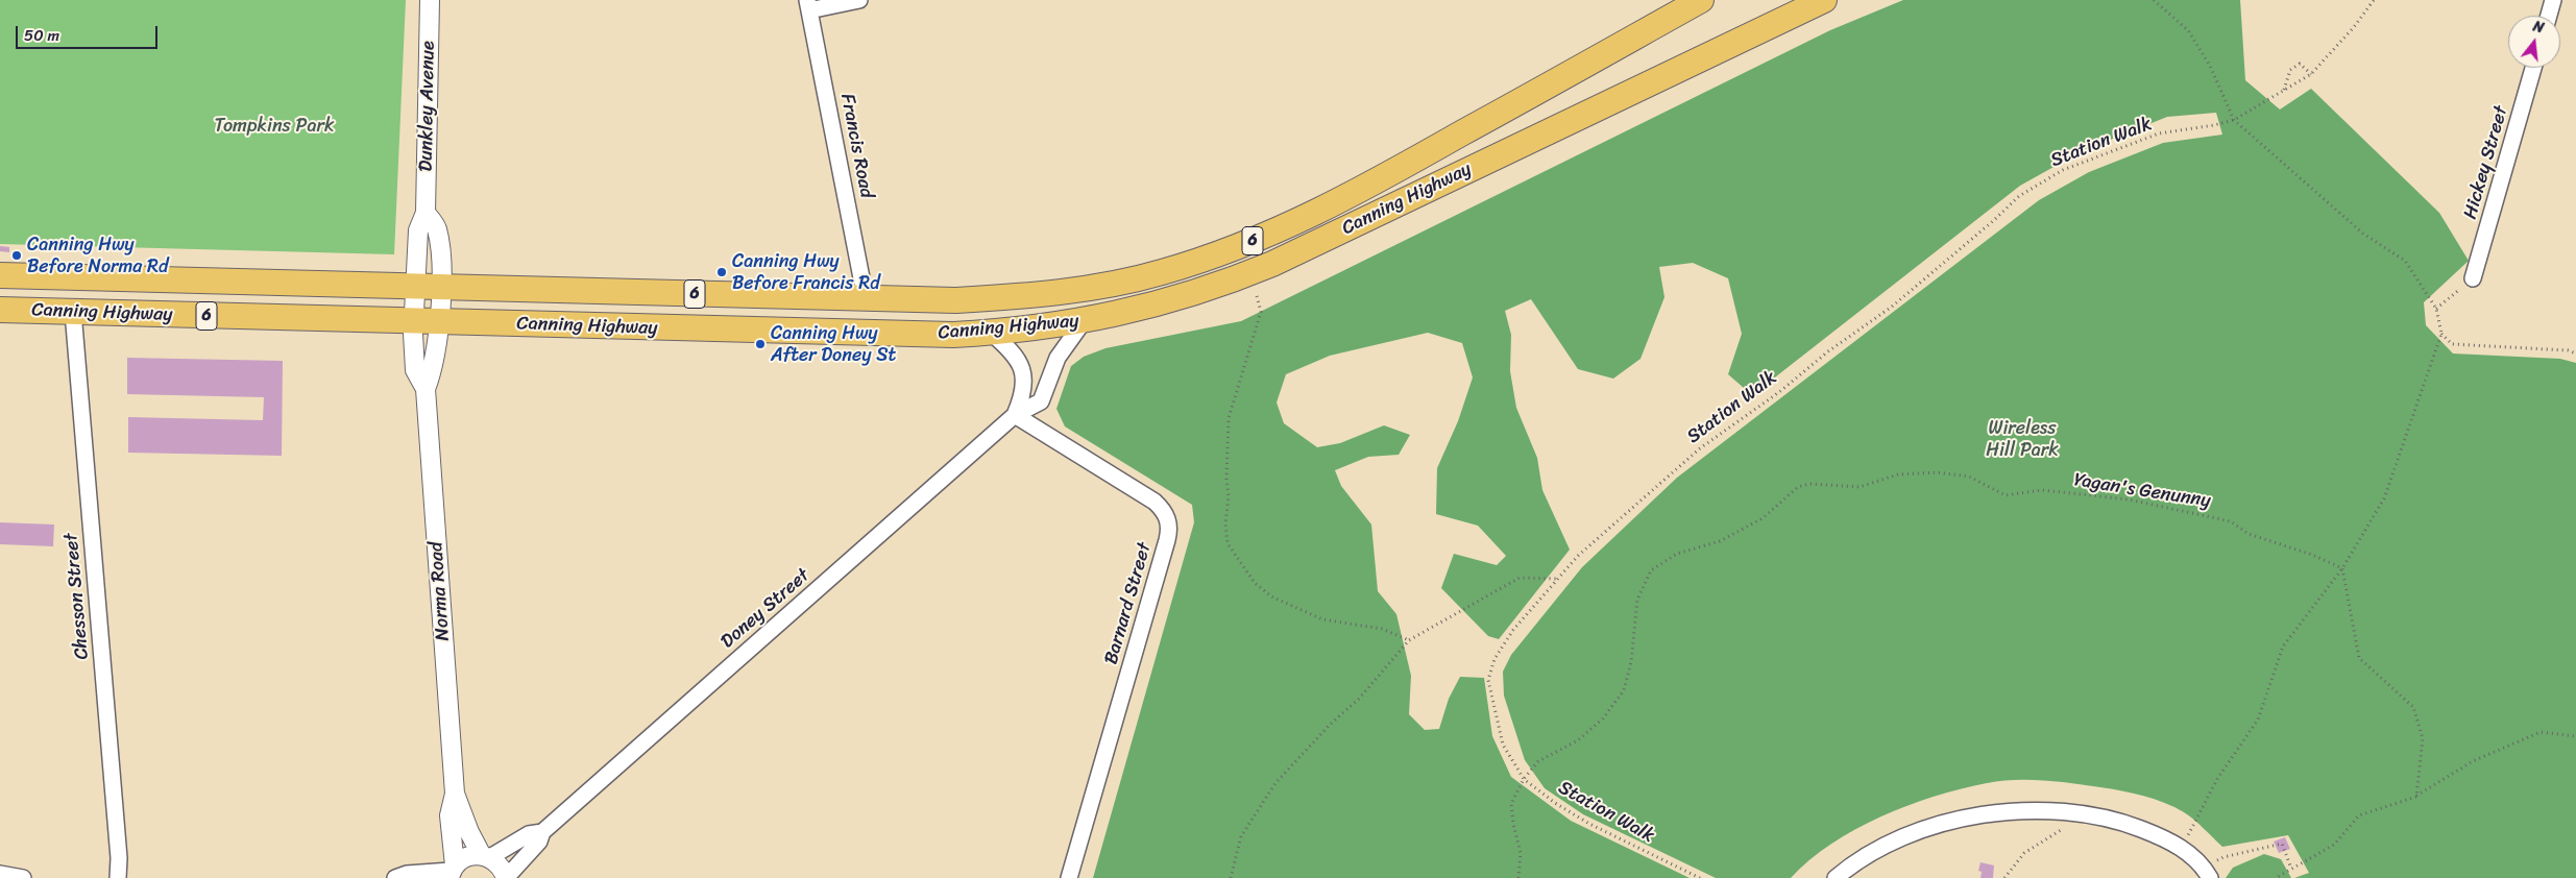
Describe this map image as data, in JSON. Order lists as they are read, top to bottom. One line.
{"streets":{"highway":["Canning Highway","6"],"street":["Dunkley Avenue","Francis Road","Hickey Street","Norma Road","Chesson Street","Barnard Street","Doney Street"],"path":["Station Walk","Yagan's Genunny"]},"crossings":[["Dunkley Avenue","Canning Highway"],["Dunkley Avenue","Norma Road"],["Station Walk","Yagan's Genunny"],["Francis Road","Canning Highway"],["Canning Highway","Norma Road"],["Canning Highway","Chesson Street"],["Canning Highway","Doney Street"],["Norma Road","Doney Street"],["Barnard Street","Doney Street"]],"parks":["Tompkins Park","Wireless Hill Park"],"places":["Canning Hwy Before Norma Rd","Canning Hwy Before Francis Rd","Canning Hwy After Doney St"],"scale_bar":"50 m","north":"top"}
